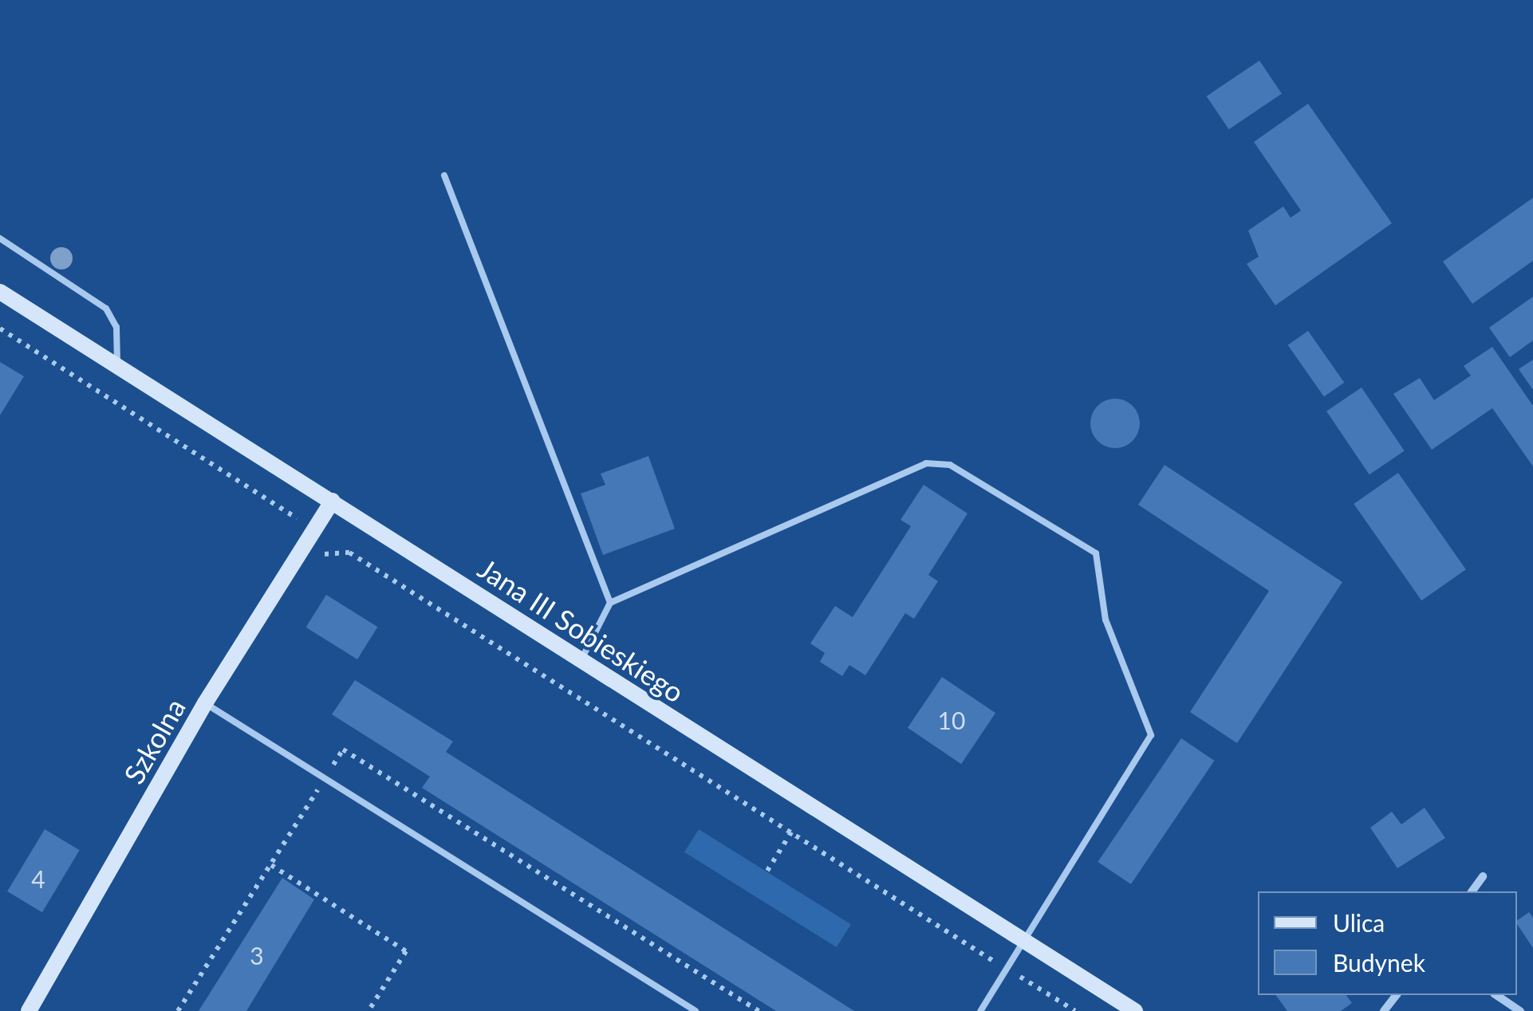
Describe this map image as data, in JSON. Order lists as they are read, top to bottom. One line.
{"streets":{"main road":["Jana III Sobieskiego","Szkolna"]},"crossings":[["Jana III Sobieskiego","Szkolna"]],"house_numbers":["10","4","3"],"legend":["Ulica","Budynek"]}
